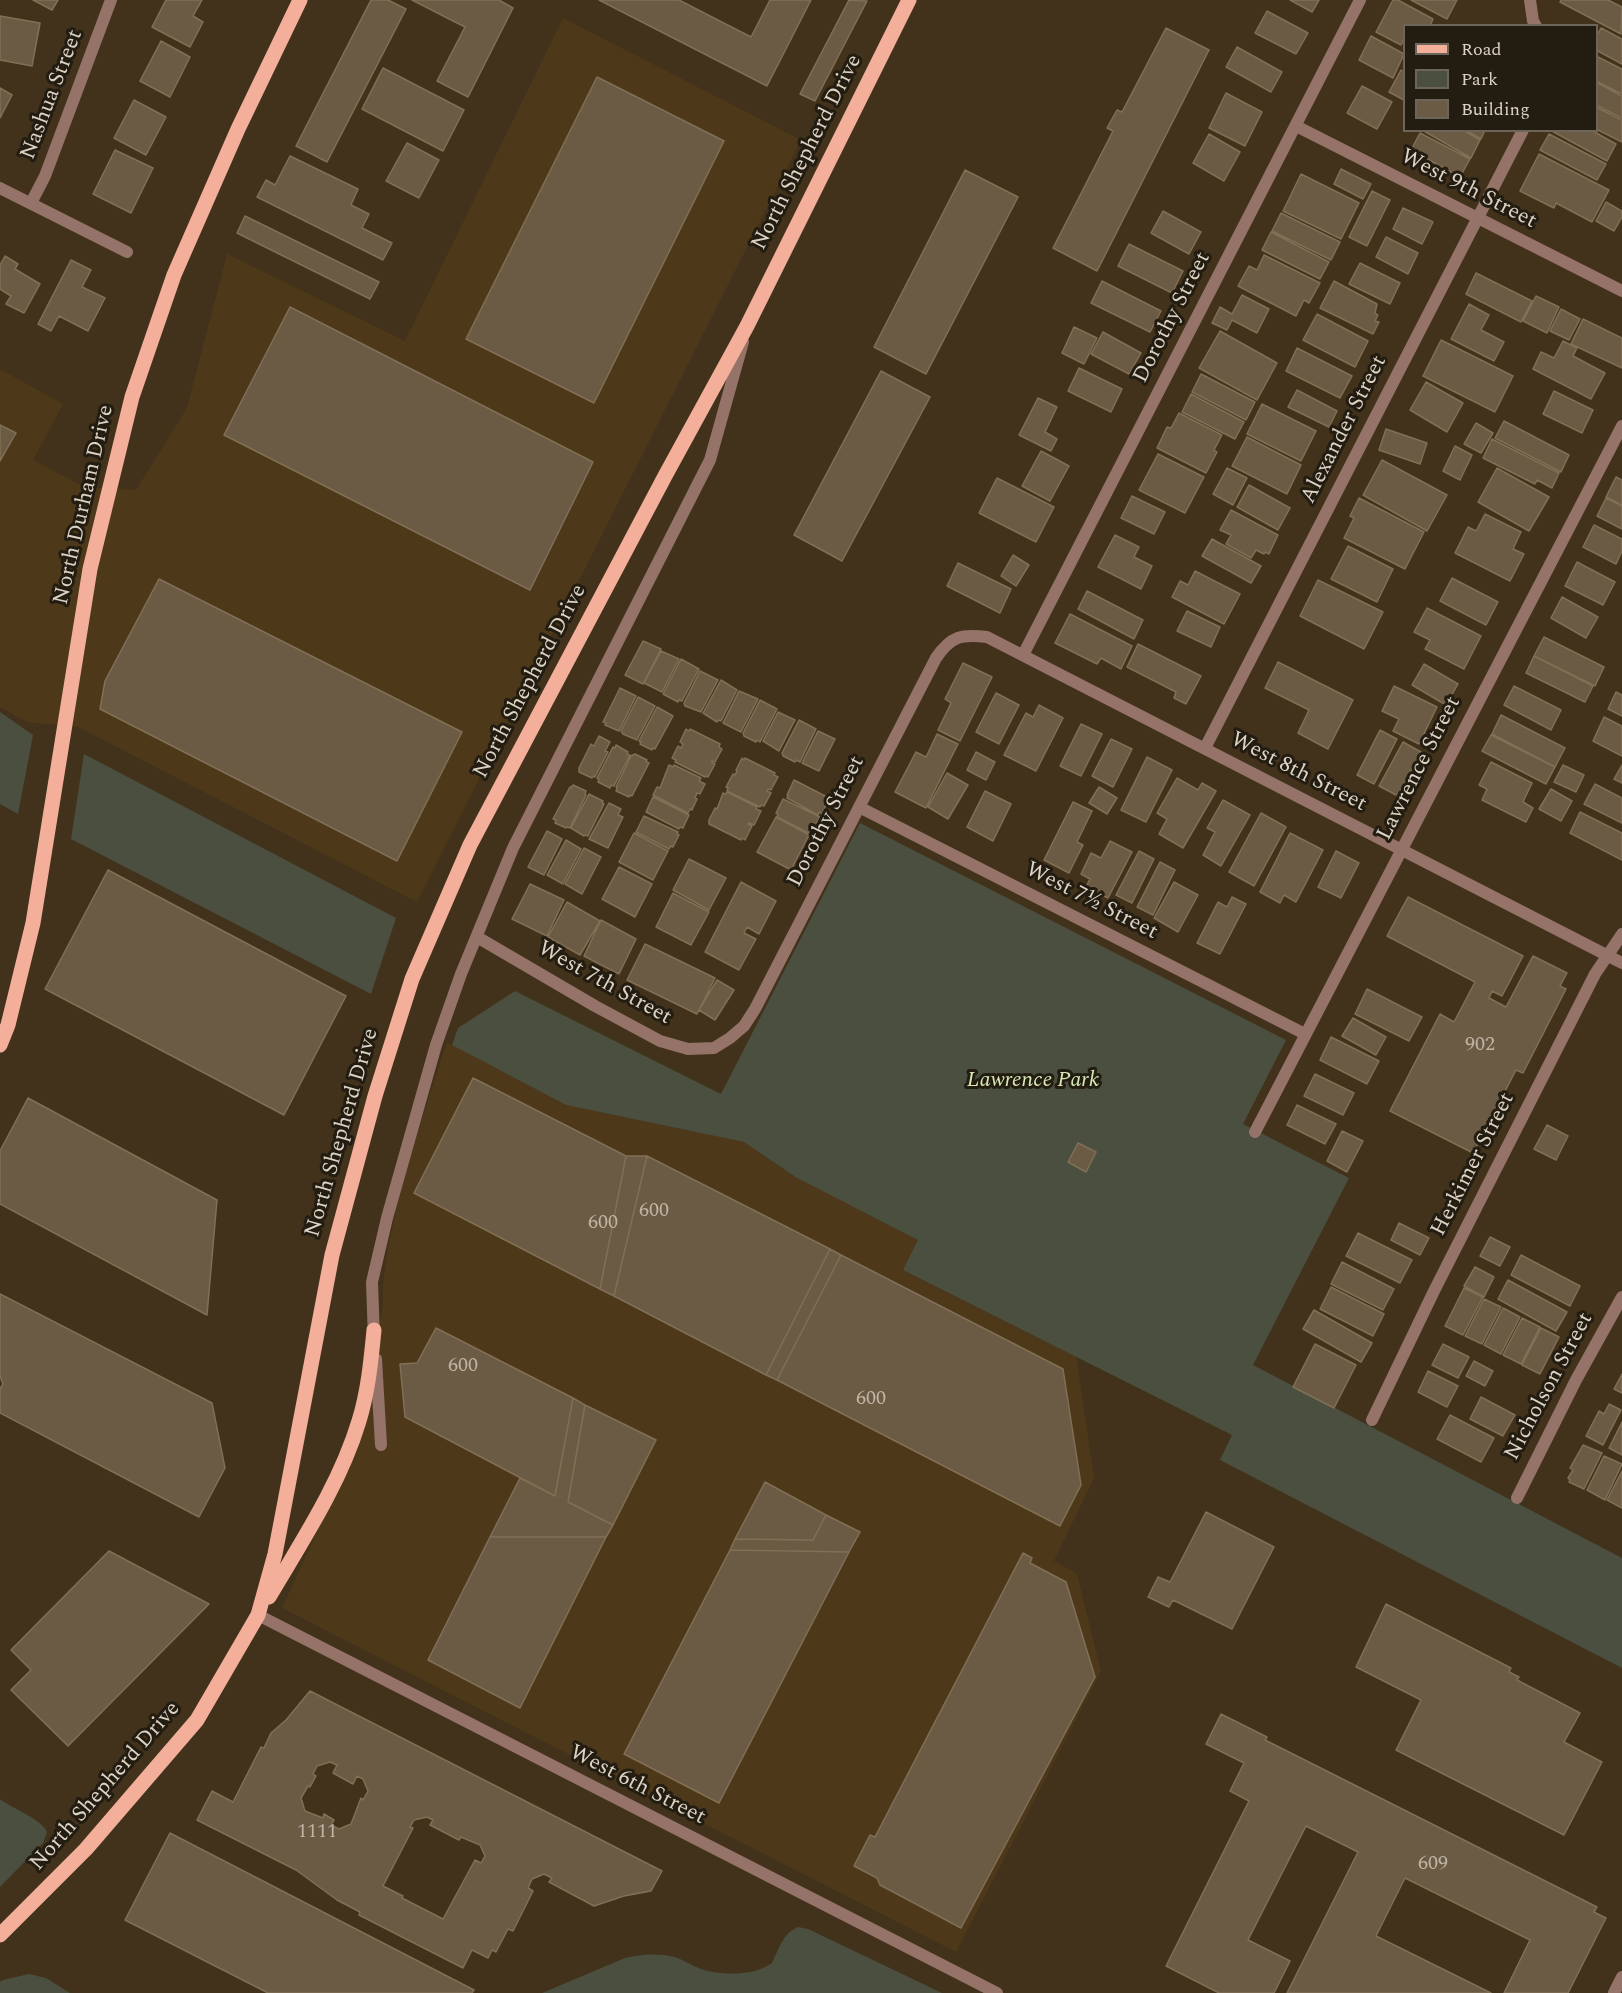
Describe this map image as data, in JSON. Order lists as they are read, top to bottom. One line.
{"streets":{"main road":["North Shepherd Drive","North Durham Drive"],"street":["Nashua Street","West 9th Street","Dorothy Street","Alexander Street","Lawrence Street","West 8th Street","West 7½ Street","West 7th Street","Herkimer Street","Nicholson Street","West 6th Street"]},"crossings":[["North Shepherd Drive","West 7th Street"],["North Shepherd Drive","West 6th Street"],["West 9th Street","Dorothy Street"],["West 9th Street","Alexander Street"],["Dorothy Street","West 8th Street"],["Dorothy Street","West 7½ Street"],["Dorothy Street","West 7th Street"],["Alexander Street","West 8th Street"],["Lawrence Street","West 8th Street"],["Lawrence Street","West 7½ Street"],["West 8th Street","Herkimer Street"]],"parks":["Lawrence Park"],"house_numbers":["902","600","600","600","600","1111","609"],"legend":["Road","Park","Building"]}
